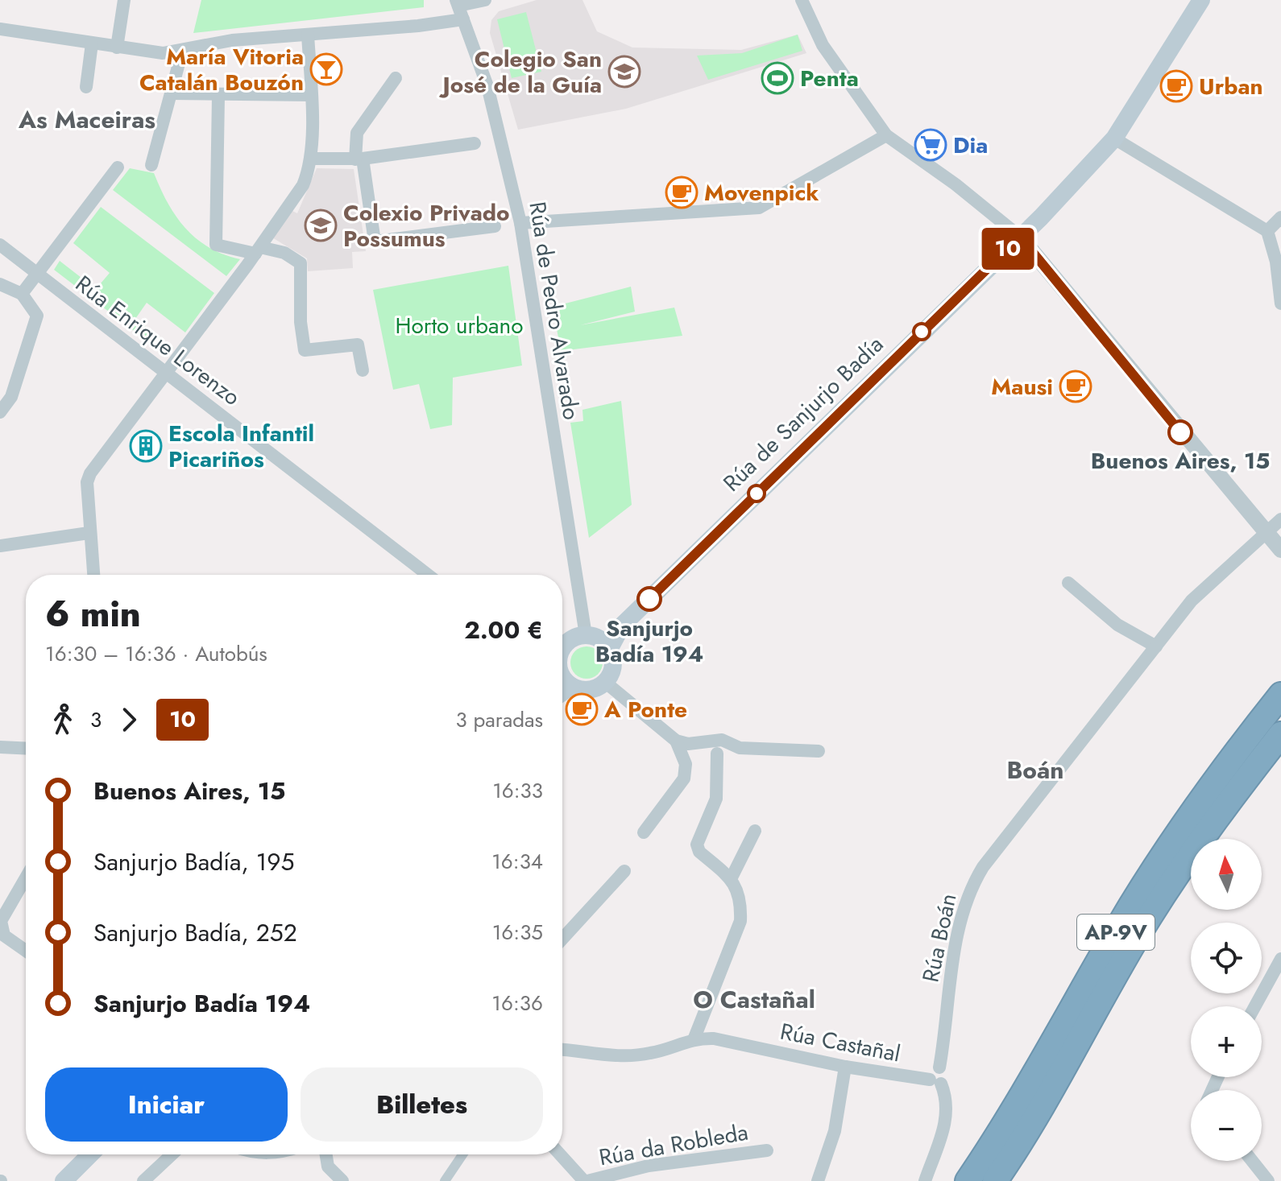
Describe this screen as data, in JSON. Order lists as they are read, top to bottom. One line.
{"streets":{"highway":["AP-9V"],"main road":["Rúa de Sanjurjo Badía"],"street":["Rúa de Pedro Alvarado","Rúa Enrique Lorenzo","Rúa Boán","Rúa Castañal","Rúa da Robleda"]},"crossings":[["Rúa de Pedro Alvarado","Rúa de Sanjurjo Badía"],["Rúa Boán","Rúa Castañal"]],"districts":["As Maceiras","Boán","O Castañal"],"parks":["Horto urbano"],"places":{"bar":["María Vitoria Catalán Bouzón"],"school or university":["Colegio San José de la Guía","Colexio Privado Possumus"],"sports":["Penta"],"cafe":["Urban","Movenpick","Mausi","A Ponte"],"supermarket":["Dia"],"other":["Buenos Aires, 15","Sanjurjo Badía 194"],"building":["Escola Infantil Picariños"]},"lines":["bus line 10"],"north":"top","page":{"on_map":"10","heading":["6 min","16:30 – 16:36 · Autobús","2.00 €"],"legs":["3","10","3 paradas"],"list":[{"name":"Buenos Aires, 15","value":"16:33"},{"name":"Sanjurjo Badía, 195","value":"16:34"},{"name":"Sanjurjo Badía, 252","value":"16:35"},{"name":"Sanjurjo Badía 194","value":"16:36"}],"map_buttons":["+","−"],"buttons":["Iniciar","Billetes"]}}
